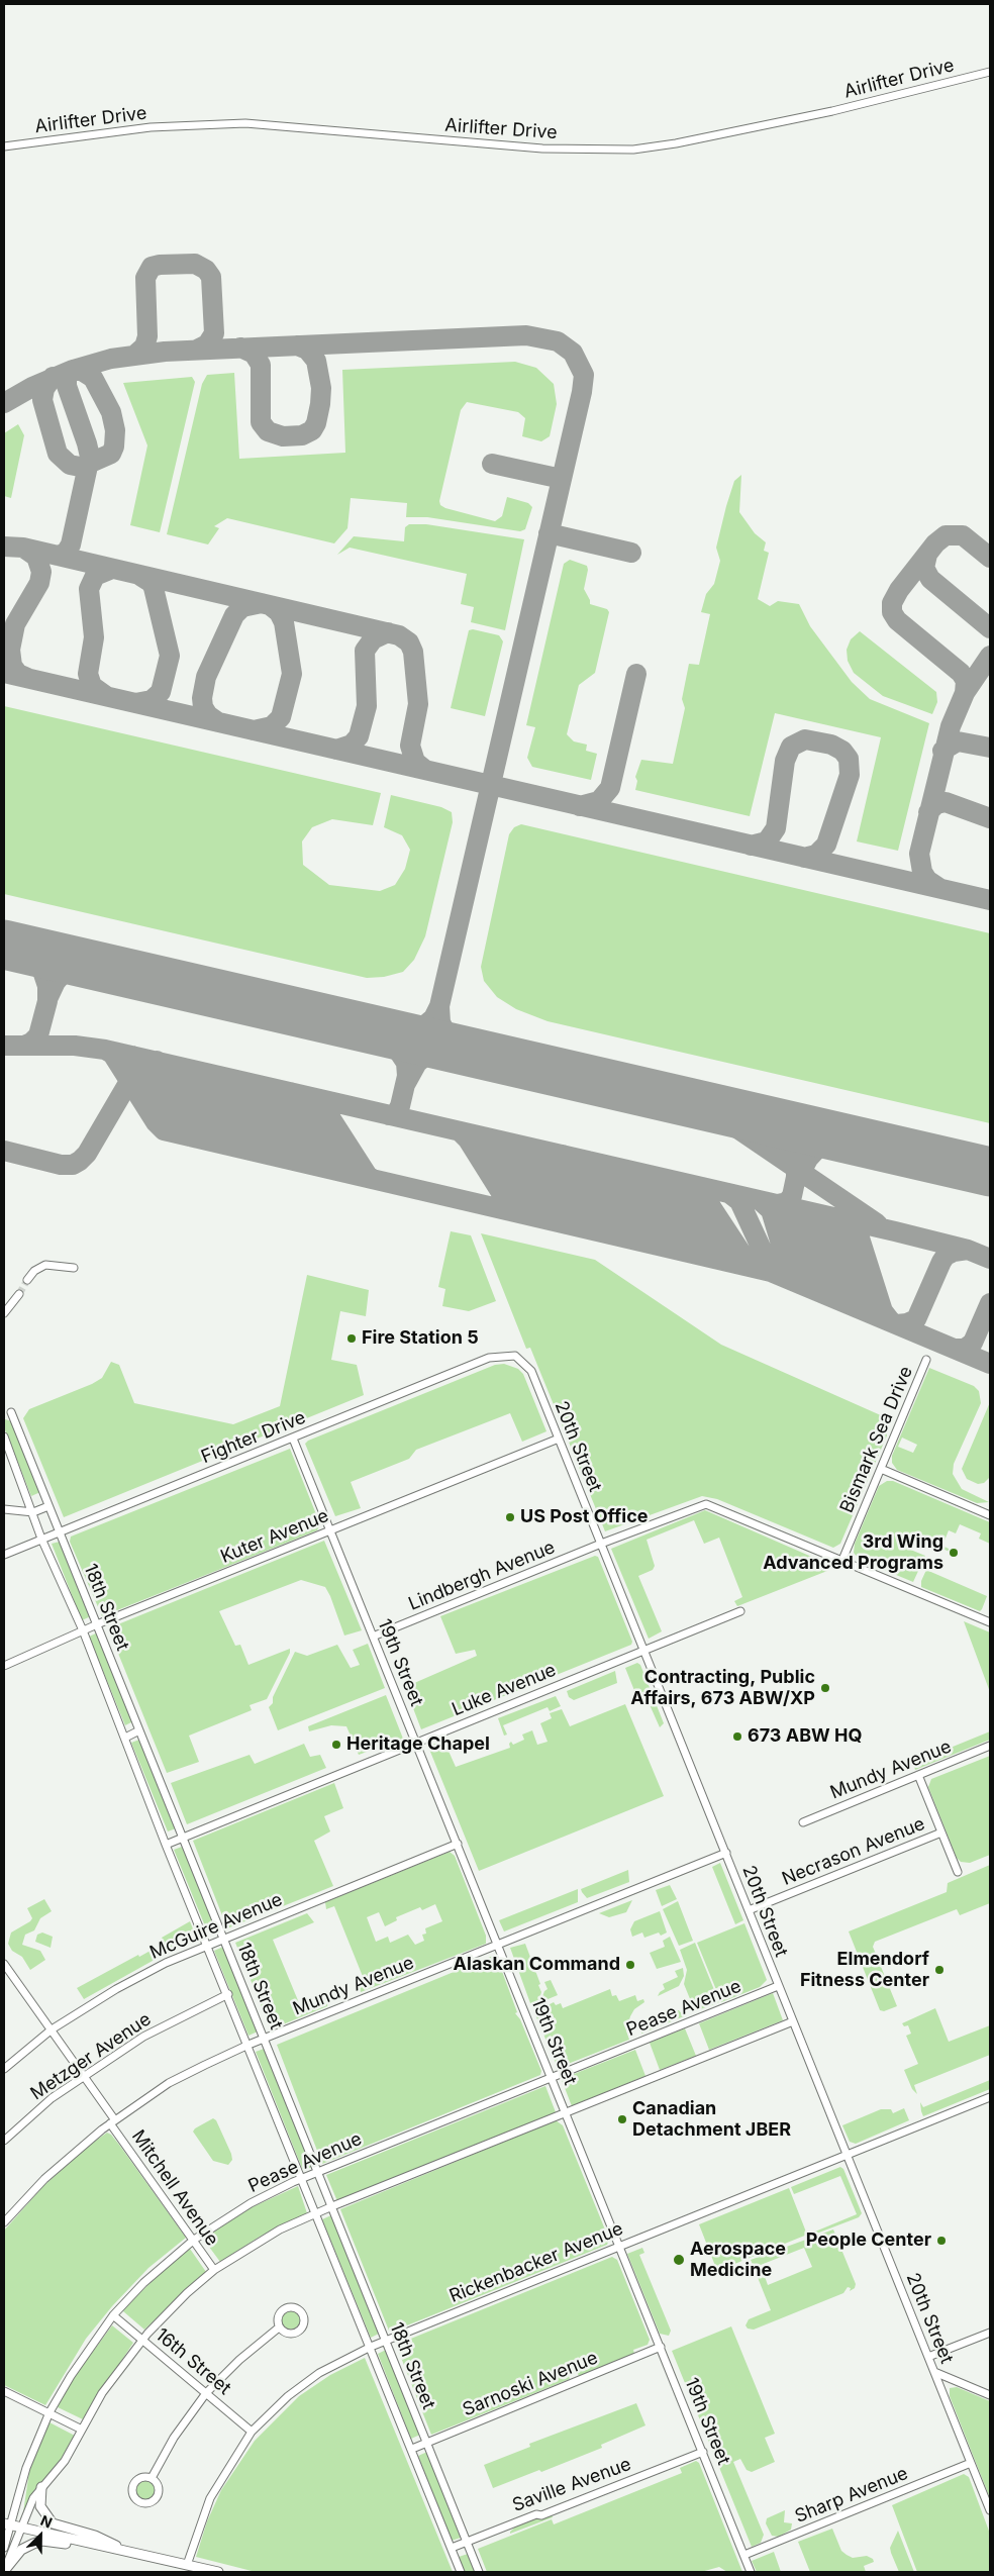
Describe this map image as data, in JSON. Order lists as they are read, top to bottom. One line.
{"streets":{"street":["Airlifter Drive","Fighter Drive","Bismark Sea Drive","20th Street","Kuter Avenue","Lindbergh Avenue","18th Street","19th Street","Luke Avenue","Mundy Avenue","Necrason Avenue","McGuire Avenue","Pease Avenue","Metzger Avenue","Mitchell Avenue","Rickenbacker Avenue","16th Street","Sarnoski Avenue","Saville Avenue","Sharp Avenue"]},"crossings":[["Fighter Drive","20th Street"],["Fighter Drive","18th Street"],["Fighter Drive","19th Street"],["Bismark Sea Drive","Lindbergh Avenue"],["20th Street","Kuter Avenue"],["20th Street","Lindbergh Avenue"],["20th Street","Luke Avenue"],["20th Street","Mundy Avenue"],["20th Street","Necrason Avenue"],["20th Street","Pease Avenue"],["20th Street","Rickenbacker Avenue"],["20th Street","Sharp Avenue"],["Kuter Avenue","18th Street"],["Kuter Avenue","19th Street"],["Lindbergh Avenue","19th Street"],["18th Street","Luke Avenue"],["18th Street","Mundy Avenue"],["18th Street","McGuire Avenue"],["18th Street","Pease Avenue"],["18th Street","Metzger Avenue"],["18th Street","Rickenbacker Avenue"],["18th Street","Sarnoski Avenue"],["18th Street","Saville Avenue"],["19th Street","Luke Avenue"],["19th Street","Mundy Avenue"],["19th Street","McGuire Avenue"],["19th Street","Pease Avenue"],["19th Street","Rickenbacker Avenue"],["19th Street","Sarnoski Avenue"],["19th Street","Saville Avenue"],["19th Street","Sharp Avenue"],["Mundy Avenue","Mitchell Avenue"],["McGuire Avenue","Mitchell Avenue"],["Pease Avenue","Mitchell Avenue"],["Pease Avenue","16th Street"],["Metzger Avenue","Mitchell Avenue"],["Rickenbacker Avenue","16th Street"]],"places":["Fire Station 5","US Post Office","3rd Wing Advanced Programs","Contracting, Public Affairs, 673 ABW/XP","673 ABW HQ","Heritage Chapel","Alaskan Command","Elmendorf Fitness Center","Canadian Detachment JBER","People Center","Aerospace Medicine"],"north":"top right"}
